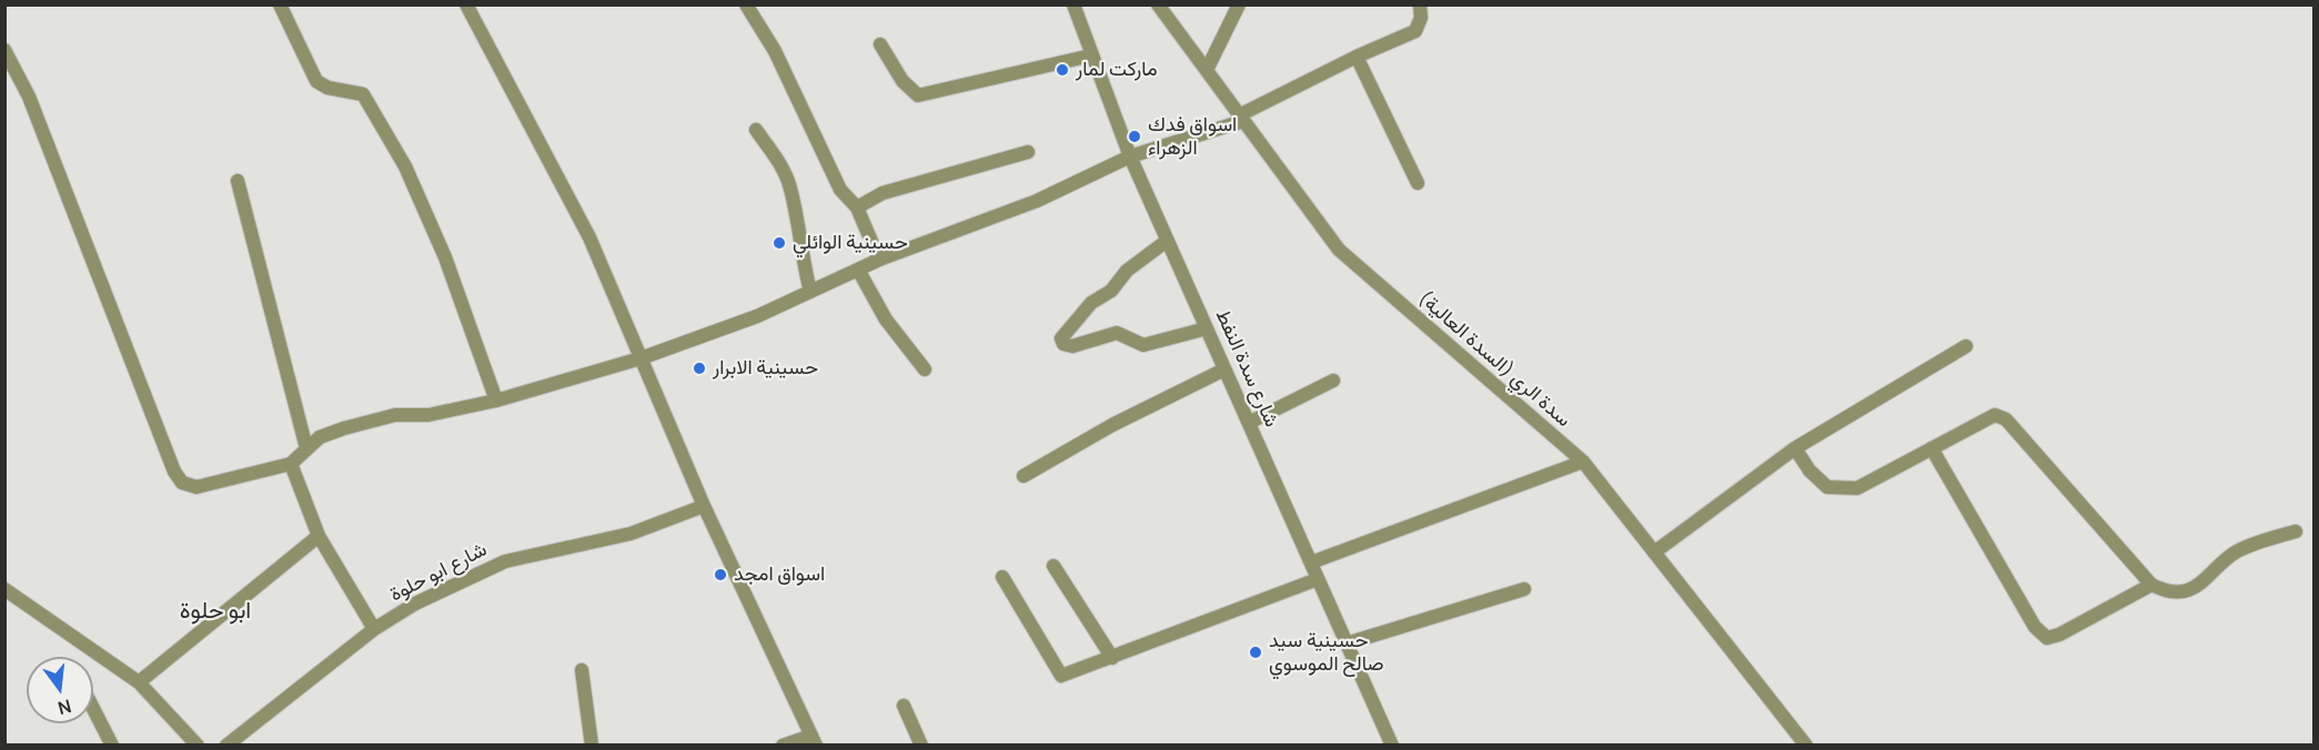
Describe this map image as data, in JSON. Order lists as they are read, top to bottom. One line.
{"streets":{"street":["سدة الري (السدة العالية)","شارع سدة النفط","شارع ابو حلوة"]},"districts":["ابو حلوة"],"places":["ماركت لمار","اسواق فدك الزهراء","حسينية الوائلي","حسينية الابرار","اسواق امجد","حسينية سيد صالح الموسوي"],"north":"bottom"}
